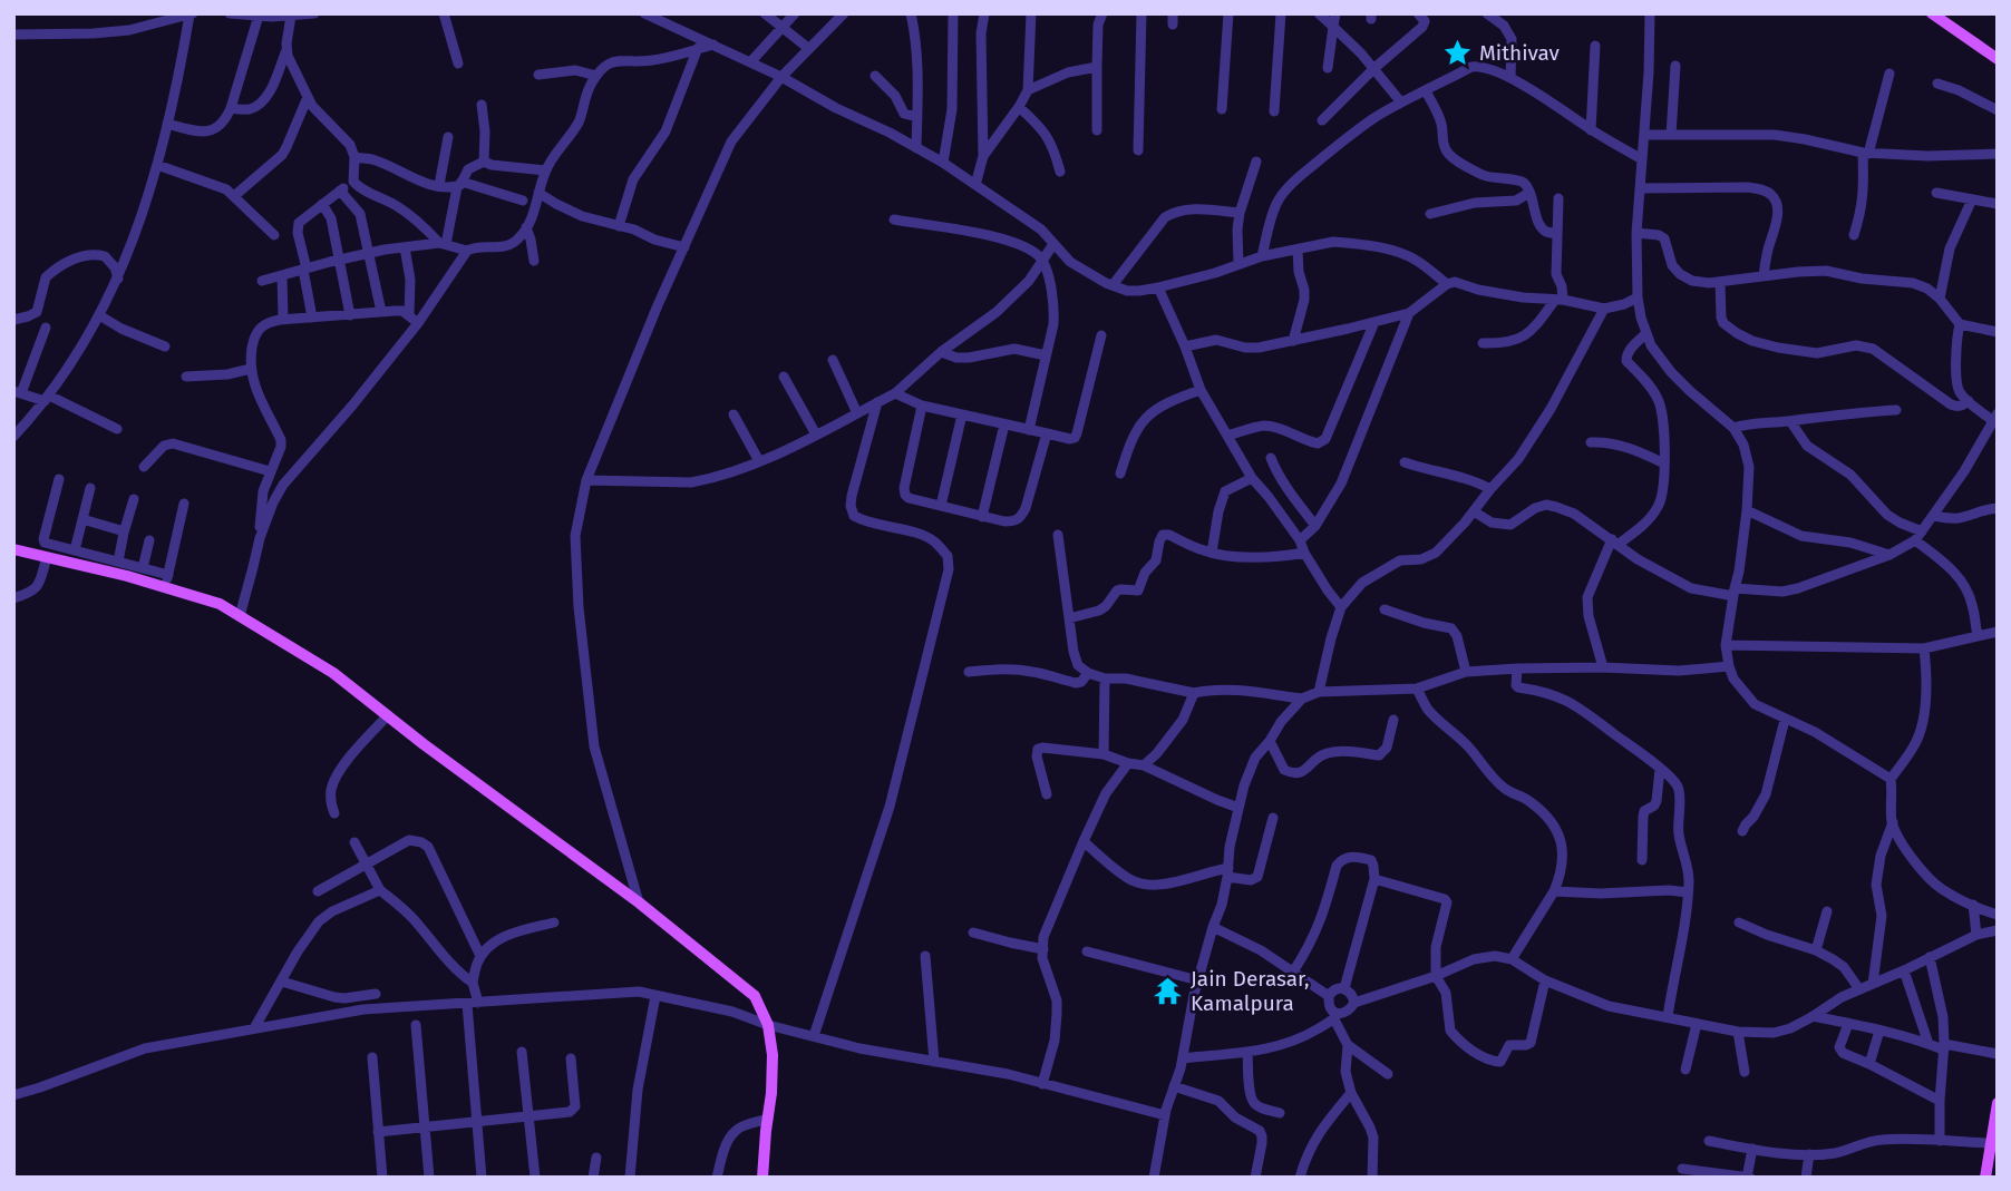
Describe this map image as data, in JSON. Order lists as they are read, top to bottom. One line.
{"places":{"place":["Mithivav"],"temple":["Jain Derasar, Kamalpura"]}}
